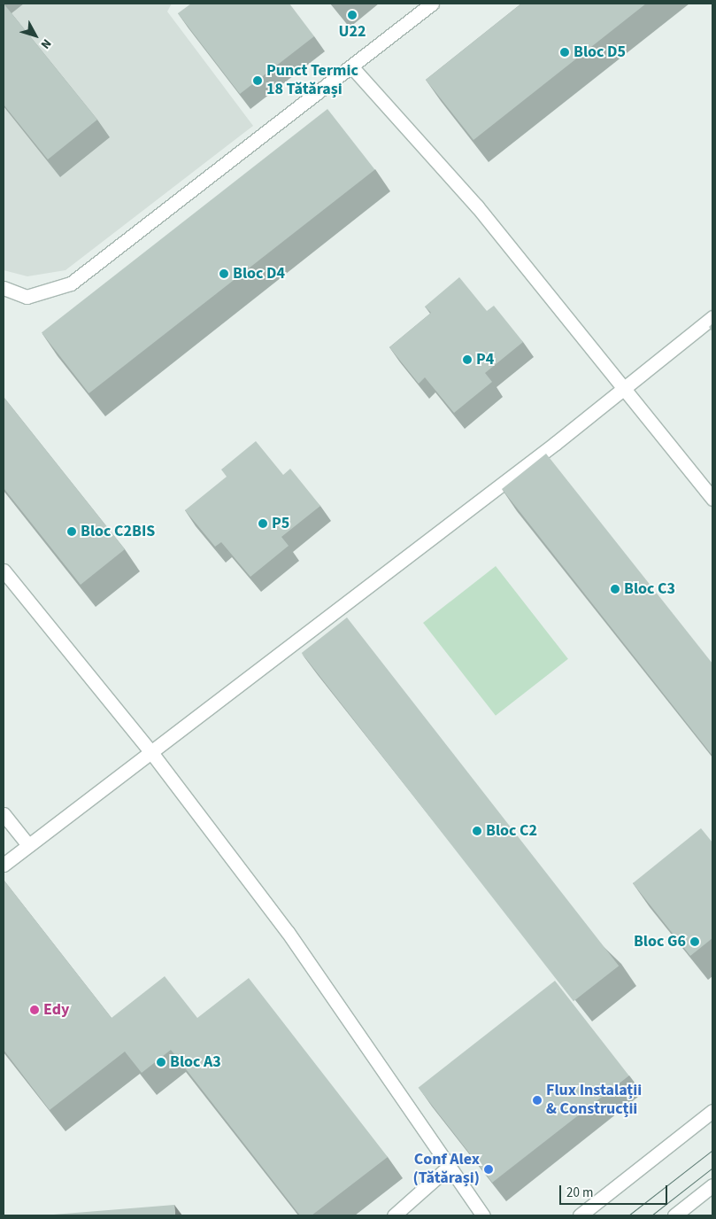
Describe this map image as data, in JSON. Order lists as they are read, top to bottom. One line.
{"places":["U22","Bloc D5","Punct Termic 18 Tătărași","Bloc D4","P4","P5","Bloc C2BIS","Bloc C3","Bloc C2","Bloc G6","Edy","Bloc A3","Flux Instalații & Construcții","Conf Alex (Tătărași)"],"scale_bar":"20 m","north":"bottom right"}
